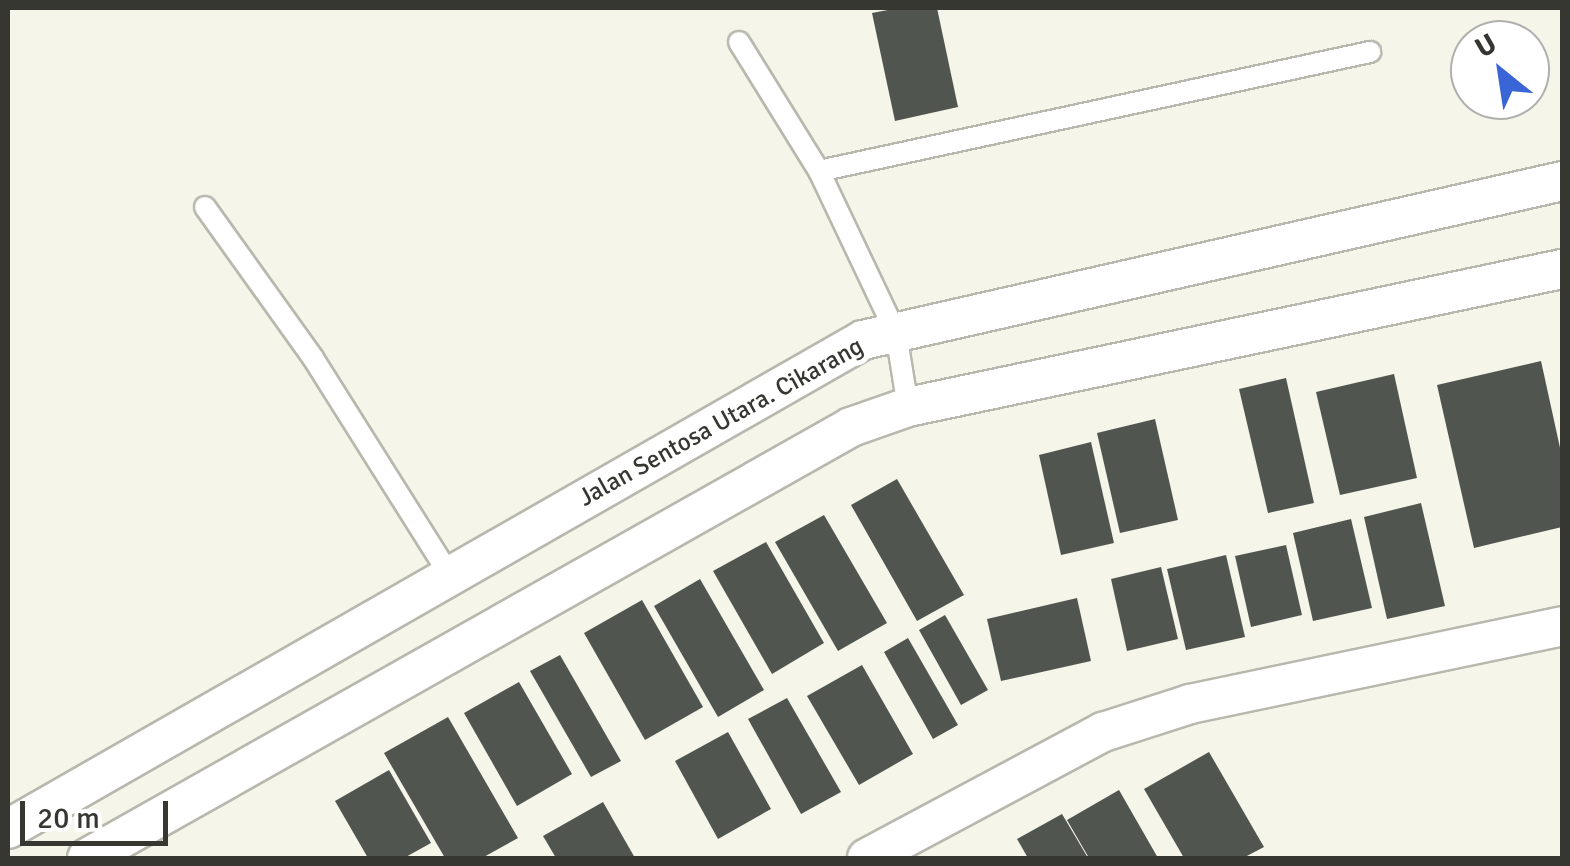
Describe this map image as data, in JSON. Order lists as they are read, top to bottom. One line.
{"streets":{"street":["Jalan Sentosa Utara. Cikarang"]},"scale_bar":"20 m","north":"top left"}
